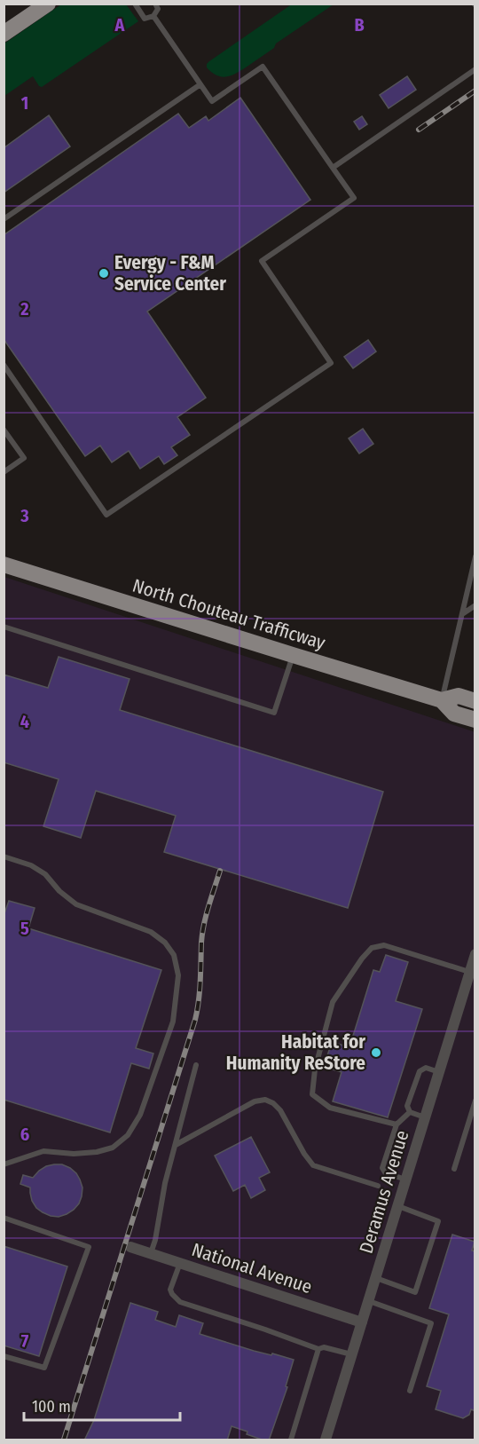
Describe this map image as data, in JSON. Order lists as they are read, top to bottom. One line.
{"streets":{"main road":["North Chouteau Trafficway"],"street":["Deramus Avenue","National Avenue"]},"crossings":[["Deramus Avenue","National Avenue"]],"places":["Evergy - F&M Service Center","Habitat for Humanity ReStore"],"scale_bar":"100 m","grid":{"columns":["A","B"],"rows":["1","2","3","4","5","6","7"]}}
